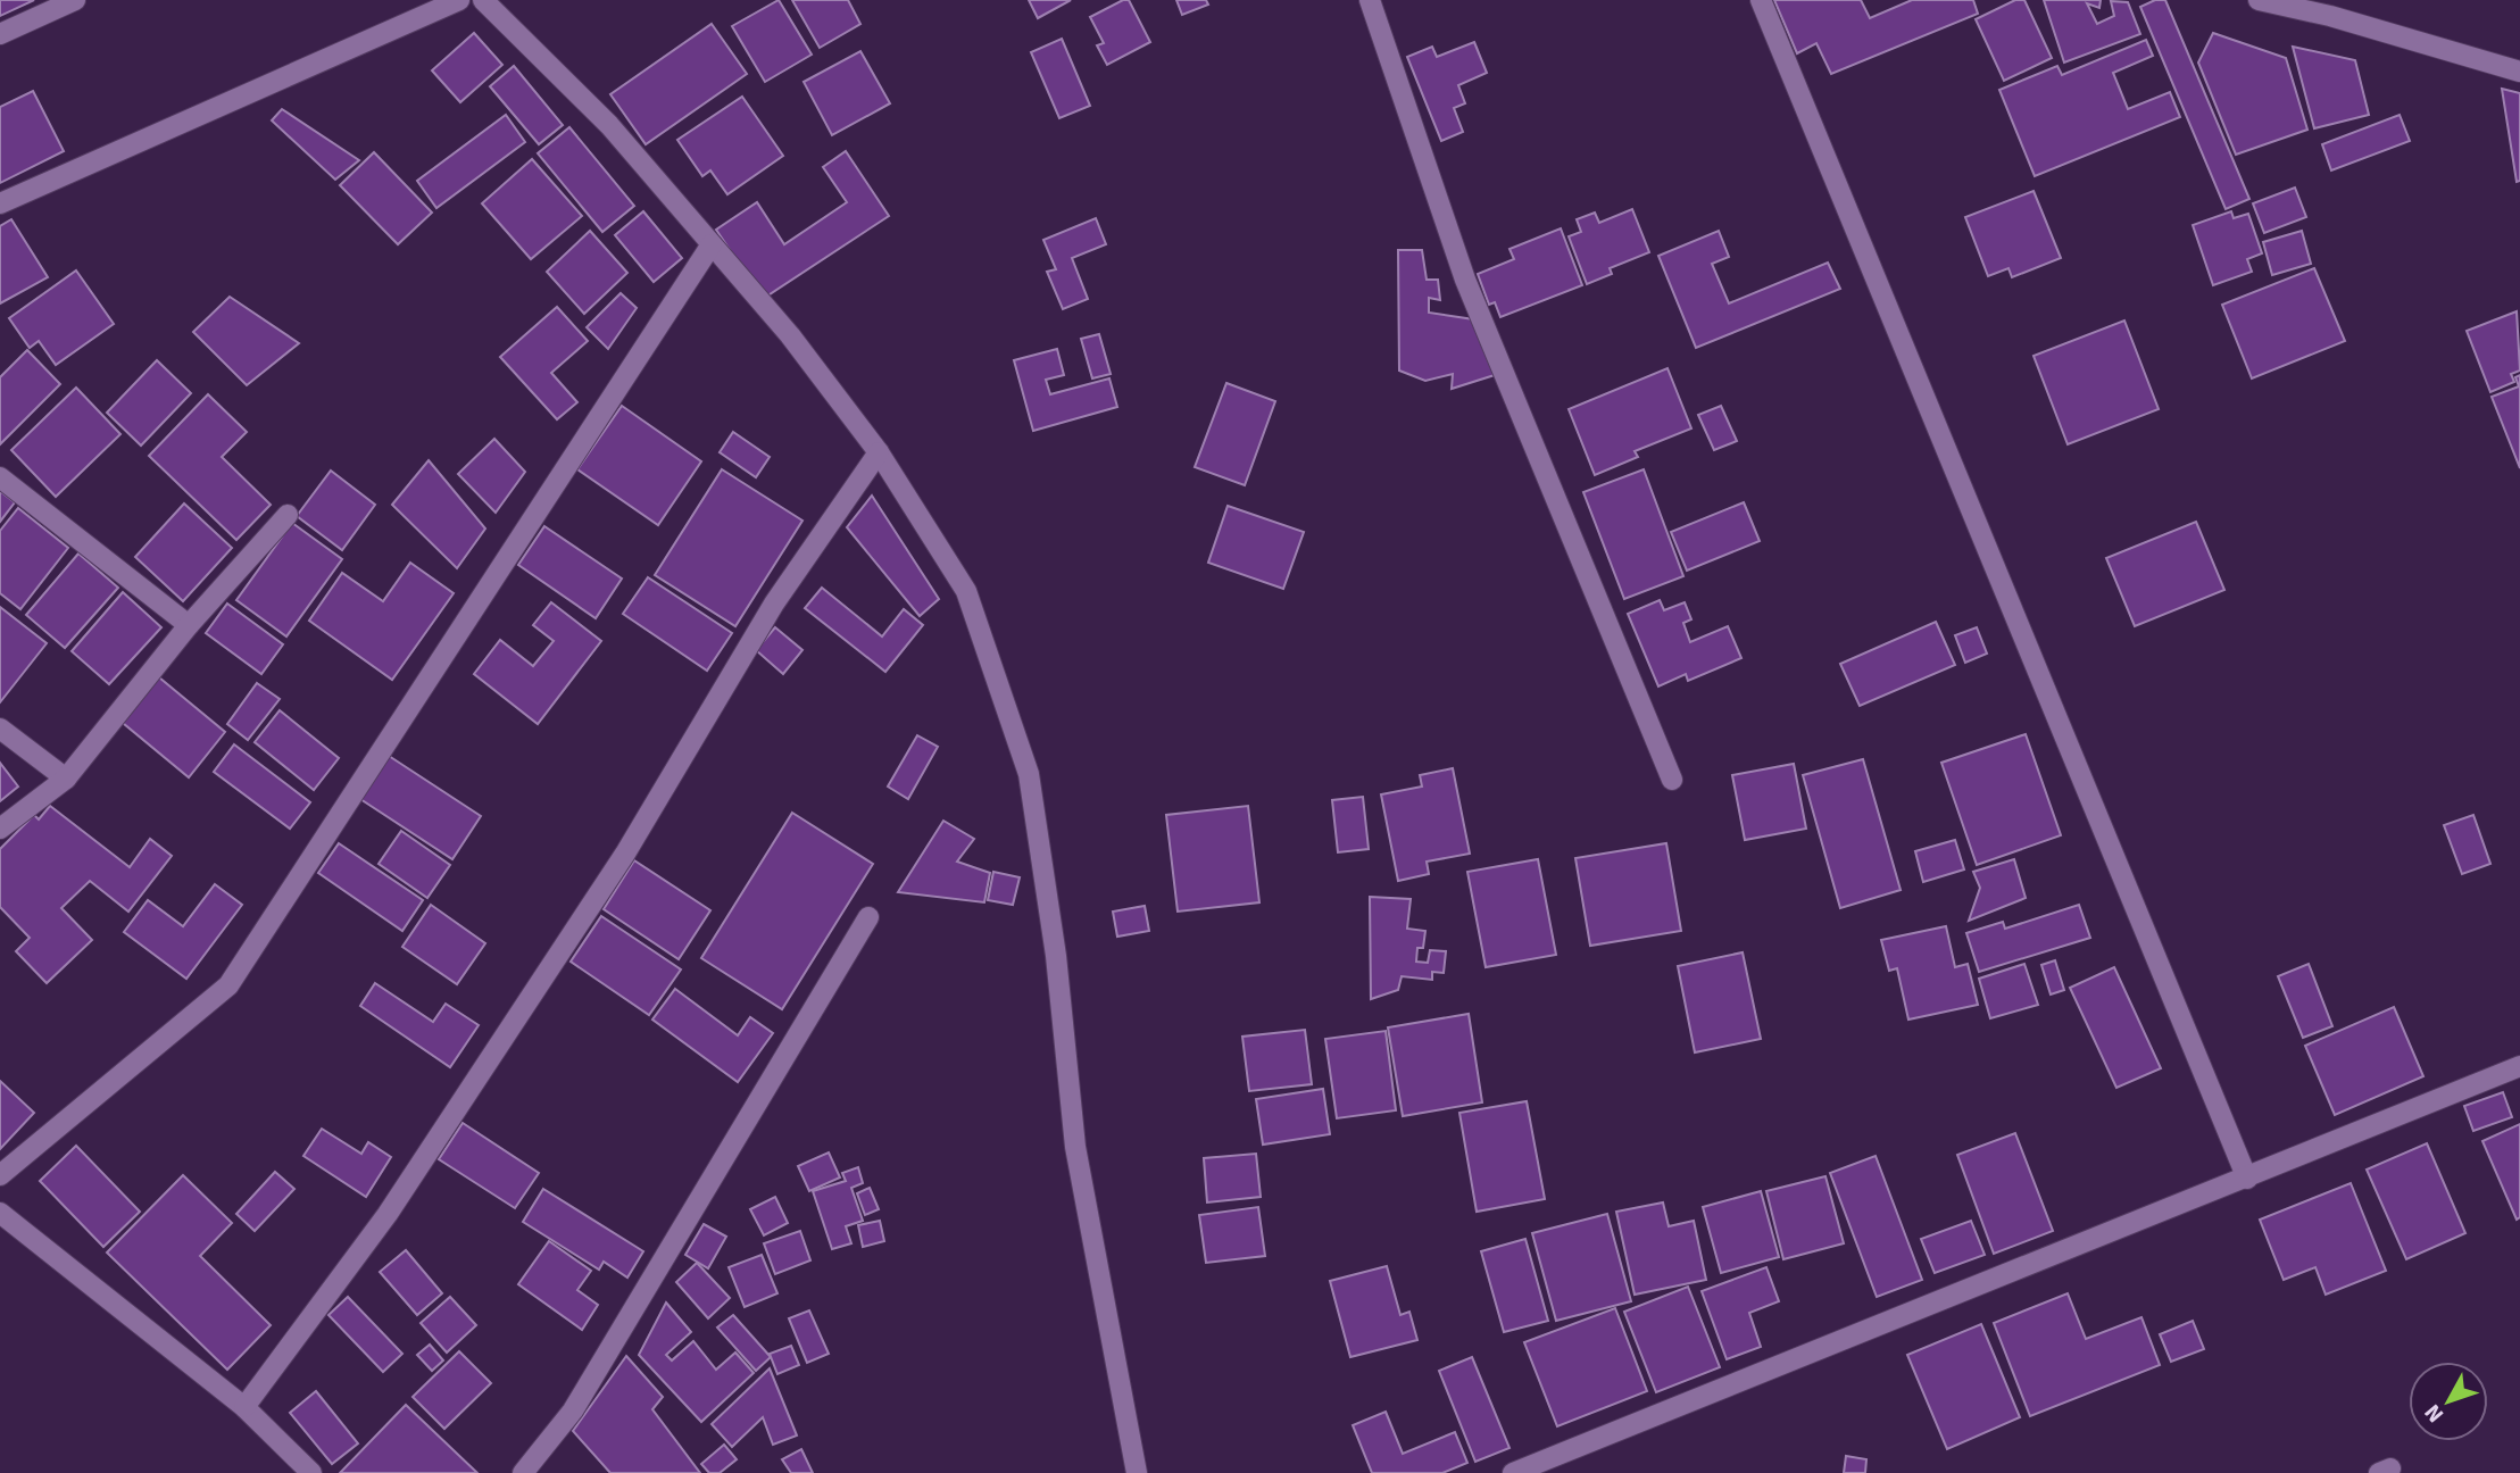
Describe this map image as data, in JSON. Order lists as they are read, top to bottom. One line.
{"north":"bottom left"}
